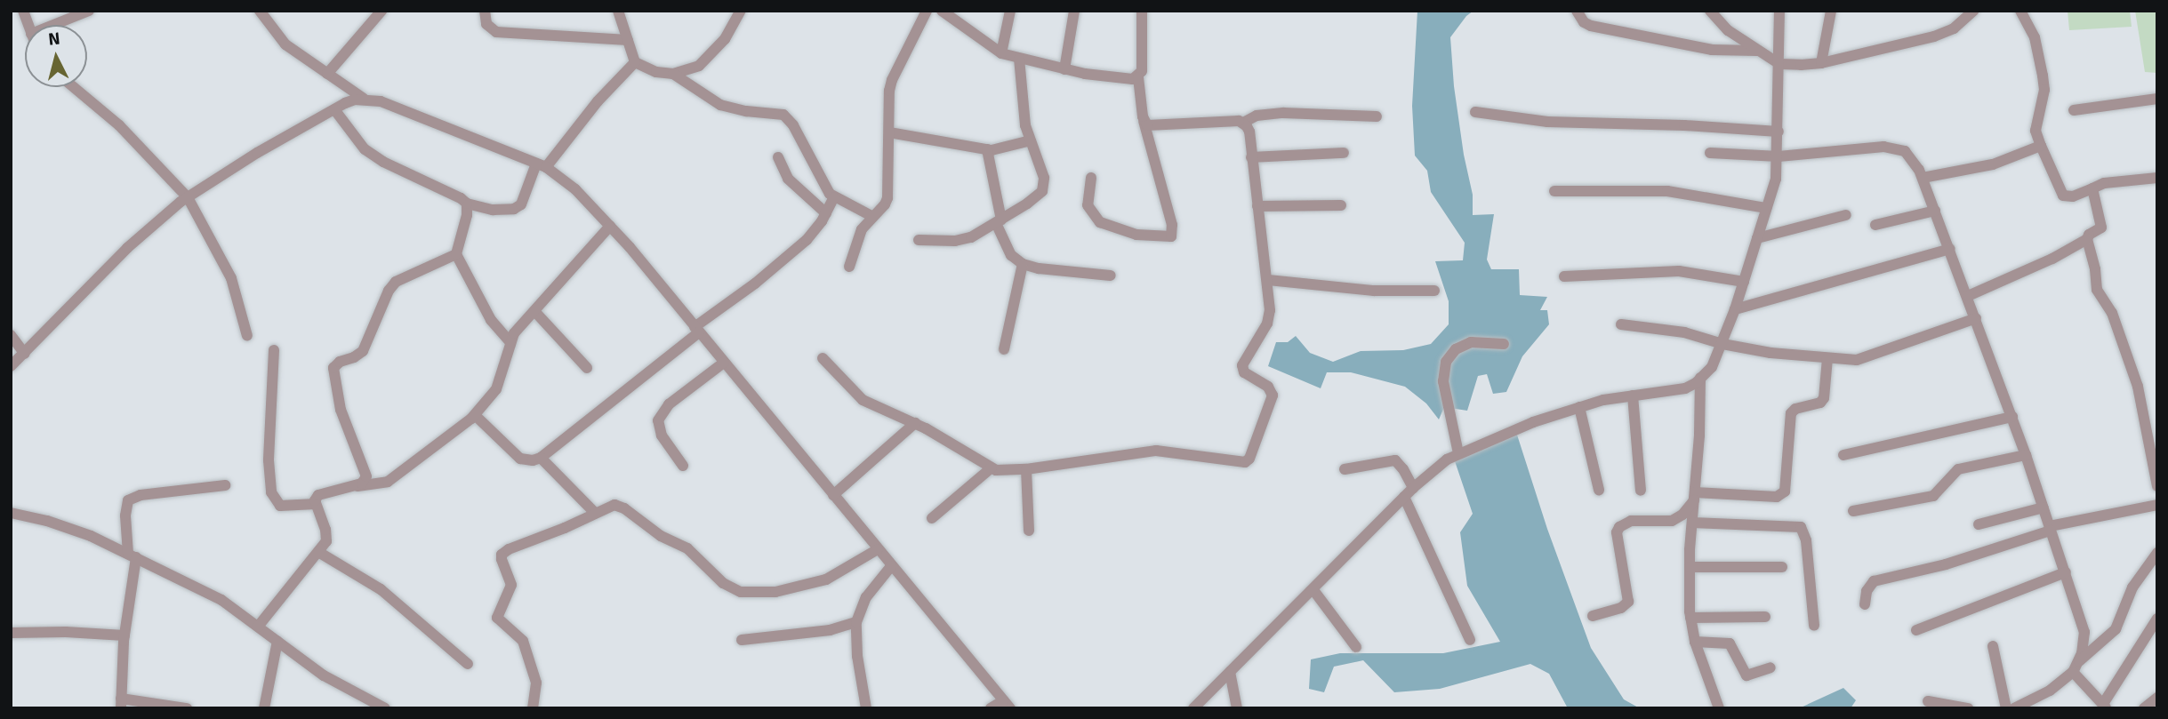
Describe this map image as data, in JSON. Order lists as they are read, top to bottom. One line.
{"north":"top"}
